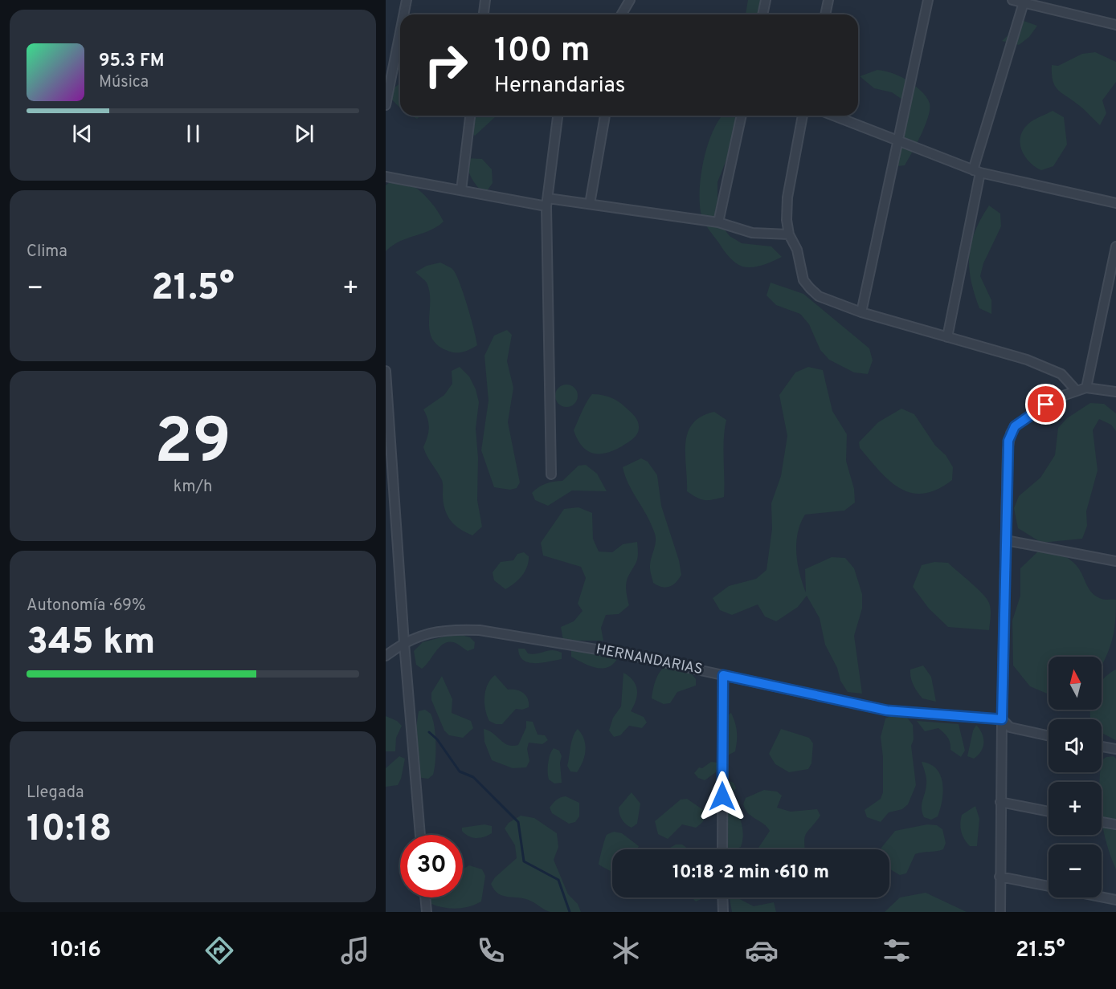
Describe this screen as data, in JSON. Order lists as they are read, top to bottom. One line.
{"streets":{"street":["HERNANDARIAS"]},"north":"top","page":{"turn":["100 m","Hernandarias"],"song":["95.3 FM","Música"],"tile":["Clima",["29","km/h"],["Autonomía · 69%","345 km"],["Llegada","10:18"]],"heat":["−","21.5°","+"],"map_buttons":["+","−"],"limit":"30","trip":"10:18 · 2 min · 610 m","tabs":["10:16","21.5°"]}}
